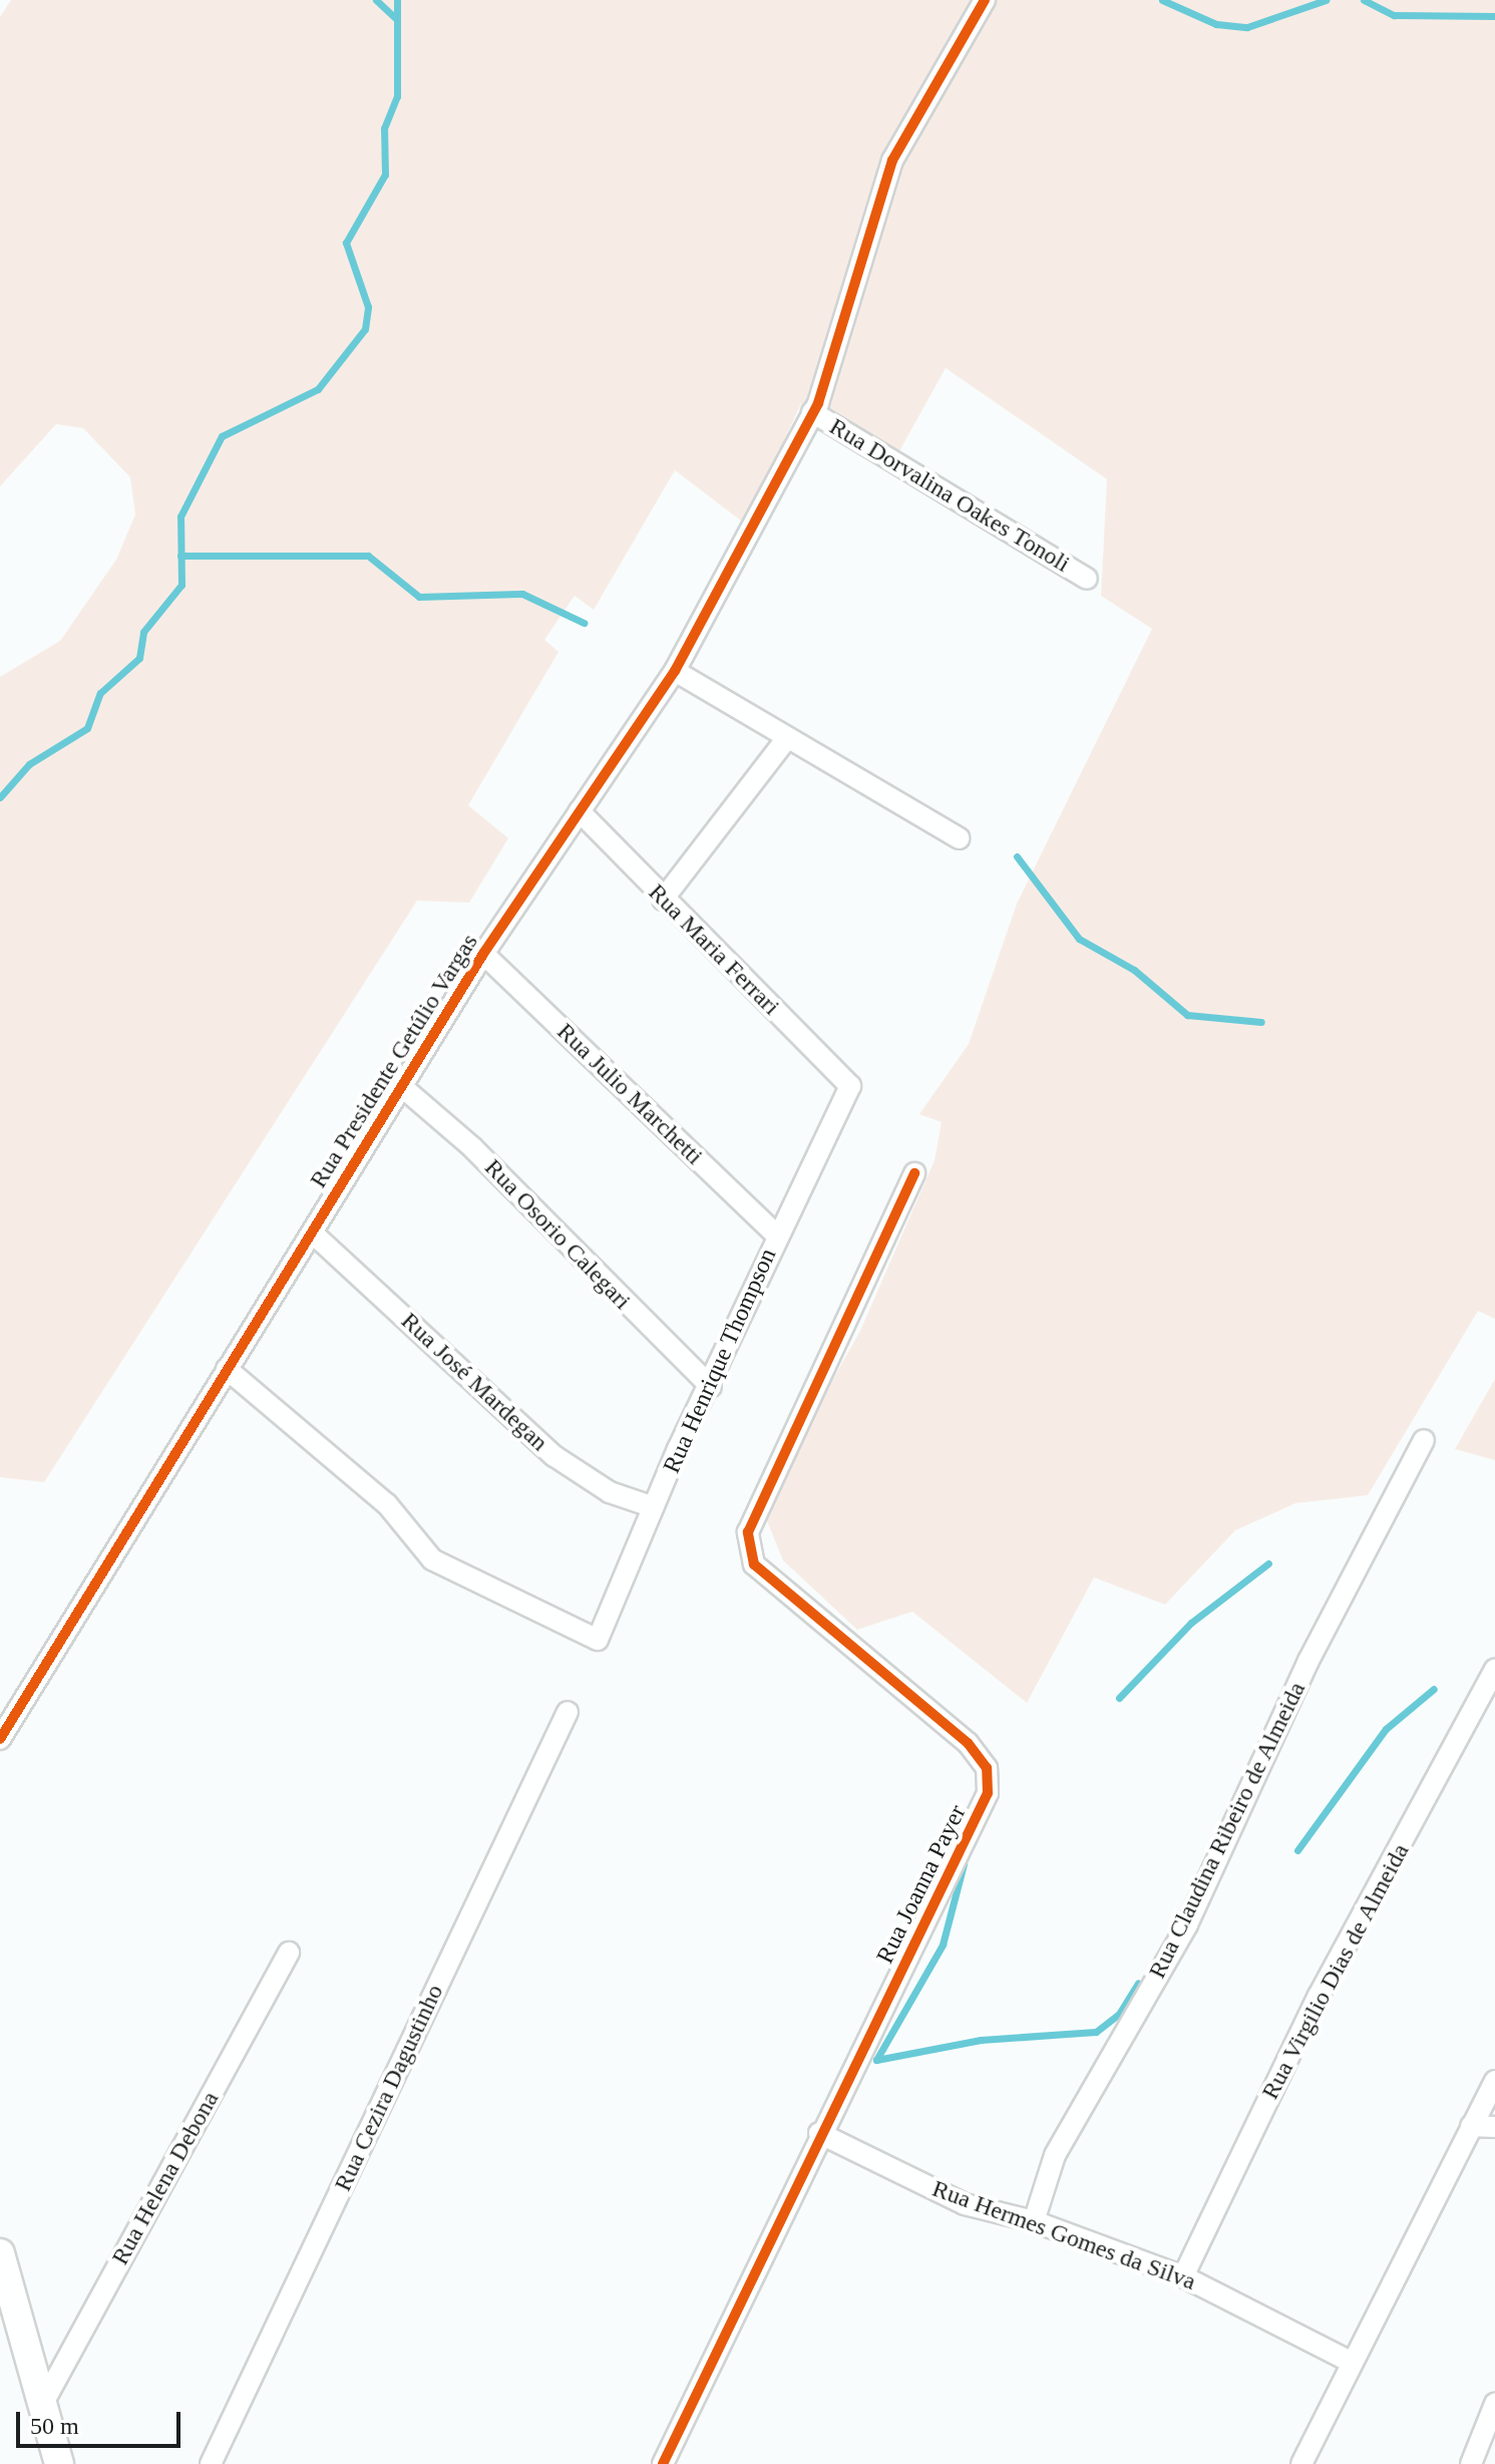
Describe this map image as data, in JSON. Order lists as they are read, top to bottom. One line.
{"streets":{"street":["Rua Dorvalina Oakes Tonoli","Rua Maria Ferrari","Rua Presidente Getúlio Vargas","Rua Julio Marchetti","Rua Osorio Calegari","Rua Henrique Thompson","Rua José Mardegan","Rua Claudina Ribeiro de Almeida","Rua Joanna Payer","Rua Virgilio Dias de Almeida","Rua Cezira Dagustinho","Rua Helena Debona","Rua Hermes Gomes da Silva"]},"crossings":[["Rua Dorvalina Oakes Tonoli","Rua Presidente Getúlio Vargas"],["Rua Maria Ferrari","Rua Presidente Getúlio Vargas"],["Rua Maria Ferrari","Rua Henrique Thompson"],["Rua Presidente Getúlio Vargas","Rua Julio Marchetti"],["Rua Presidente Getúlio Vargas","Rua Osorio Calegari"],["Rua Presidente Getúlio Vargas","Rua Henrique Thompson"],["Rua Presidente Getúlio Vargas","Rua José Mardegan"],["Rua Julio Marchetti","Rua Henrique Thompson"],["Rua Osorio Calegari","Rua Henrique Thompson"],["Rua Henrique Thompson","Rua José Mardegan"],["Rua Claudina Ribeiro de Almeida","Rua Hermes Gomes da Silva"],["Rua Joanna Payer","Rua Hermes Gomes da Silva"],["Rua Virgilio Dias de Almeida","Rua Hermes Gomes da Silva"]],"scale_bar":"50 m"}
